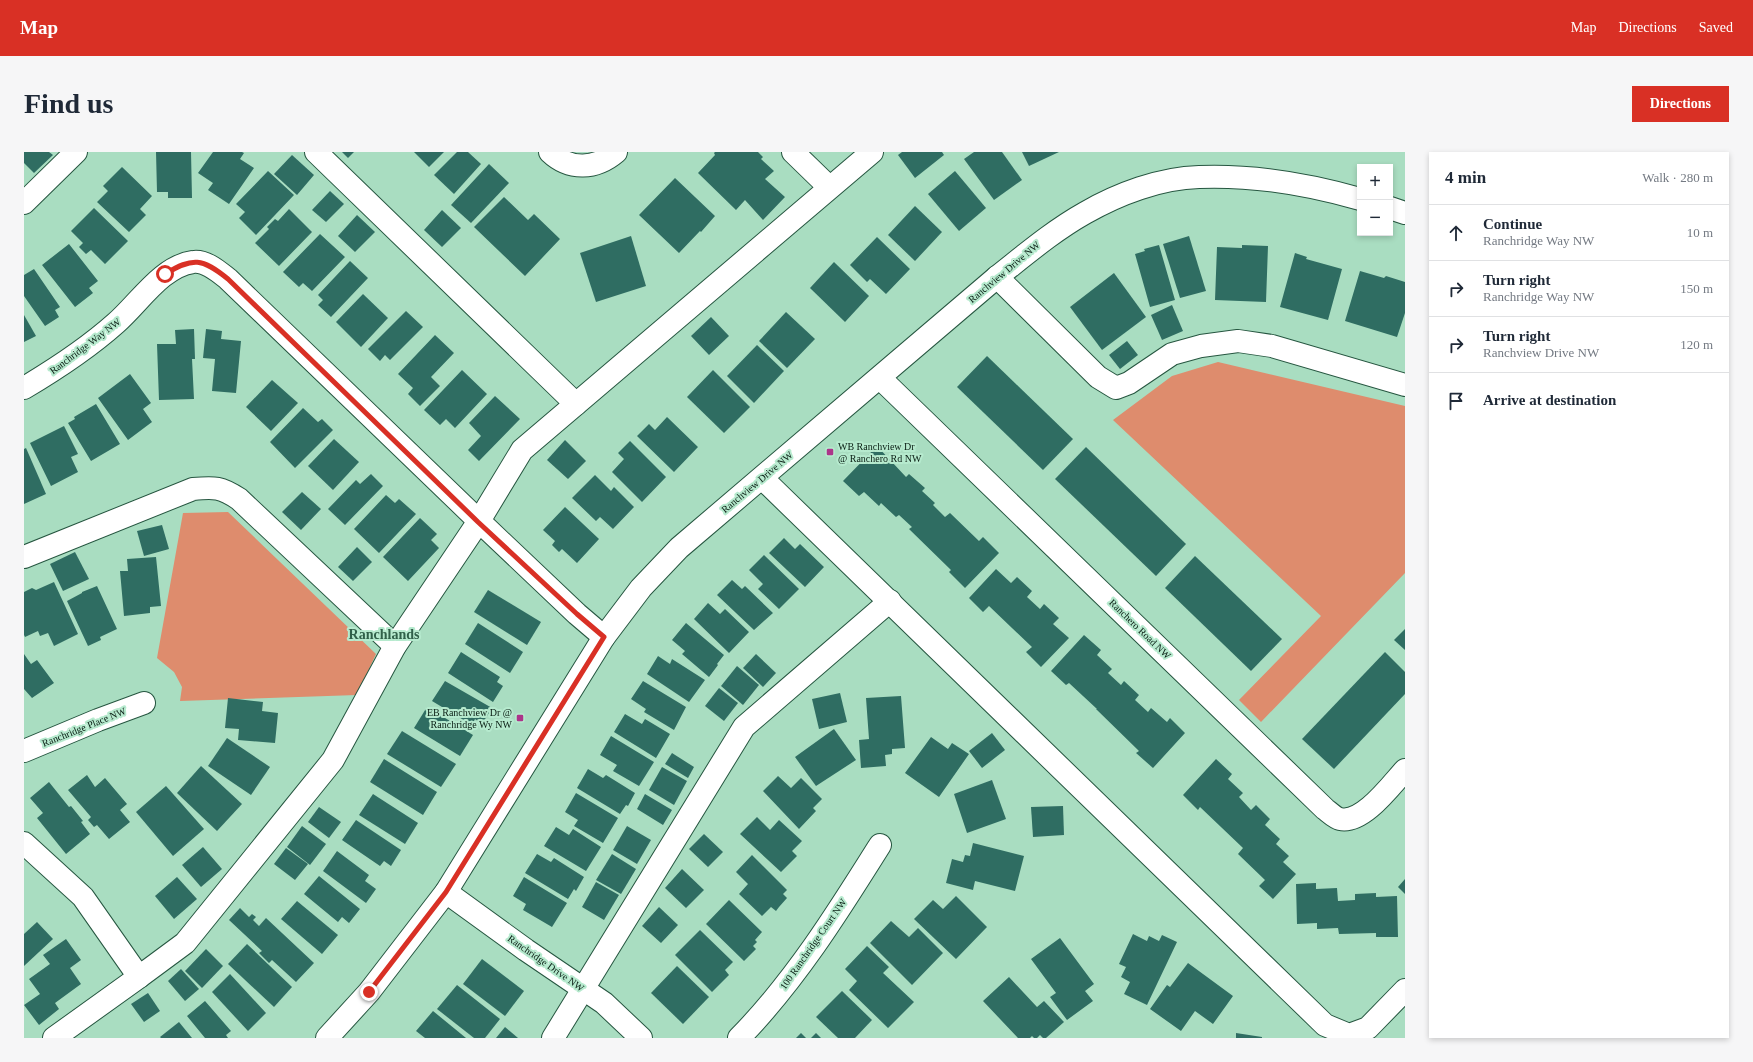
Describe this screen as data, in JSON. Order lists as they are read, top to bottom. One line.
{"streets":{"street":["Ranchview Drive NW","Ranchridge Way NW","Ranchero Road NW","Ranchridge Place NW","100 Ranchridge Court NW","Ranchridge Drive NW"]},"crossings":[["Ranchview Drive NW","Ranchridge Way NW"],["Ranchview Drive NW","Ranchero Road NW"],["Ranchview Drive NW","Ranchridge Drive NW"]],"districts":["Ranchlands"],"places":{"transit":["WB Ranchview Dr @ Ranchero Rd NW","EB Ranchview Dr @ Ranchridge Wy NW"]},"page":{"header":"Map","nav":["Map","Directions","Saved"],"buttons":"Directions","title":"Find us","heading":["4 min","Walk · 280 m"],"map_buttons":["+","−"],"list":[["Continue","Ranchridge Way NW","10 m"],["Turn right","Ranchridge Way NW","150 m"],["Turn right","Ranchview Drive NW","120 m"],"Arrive at destination"]}}
